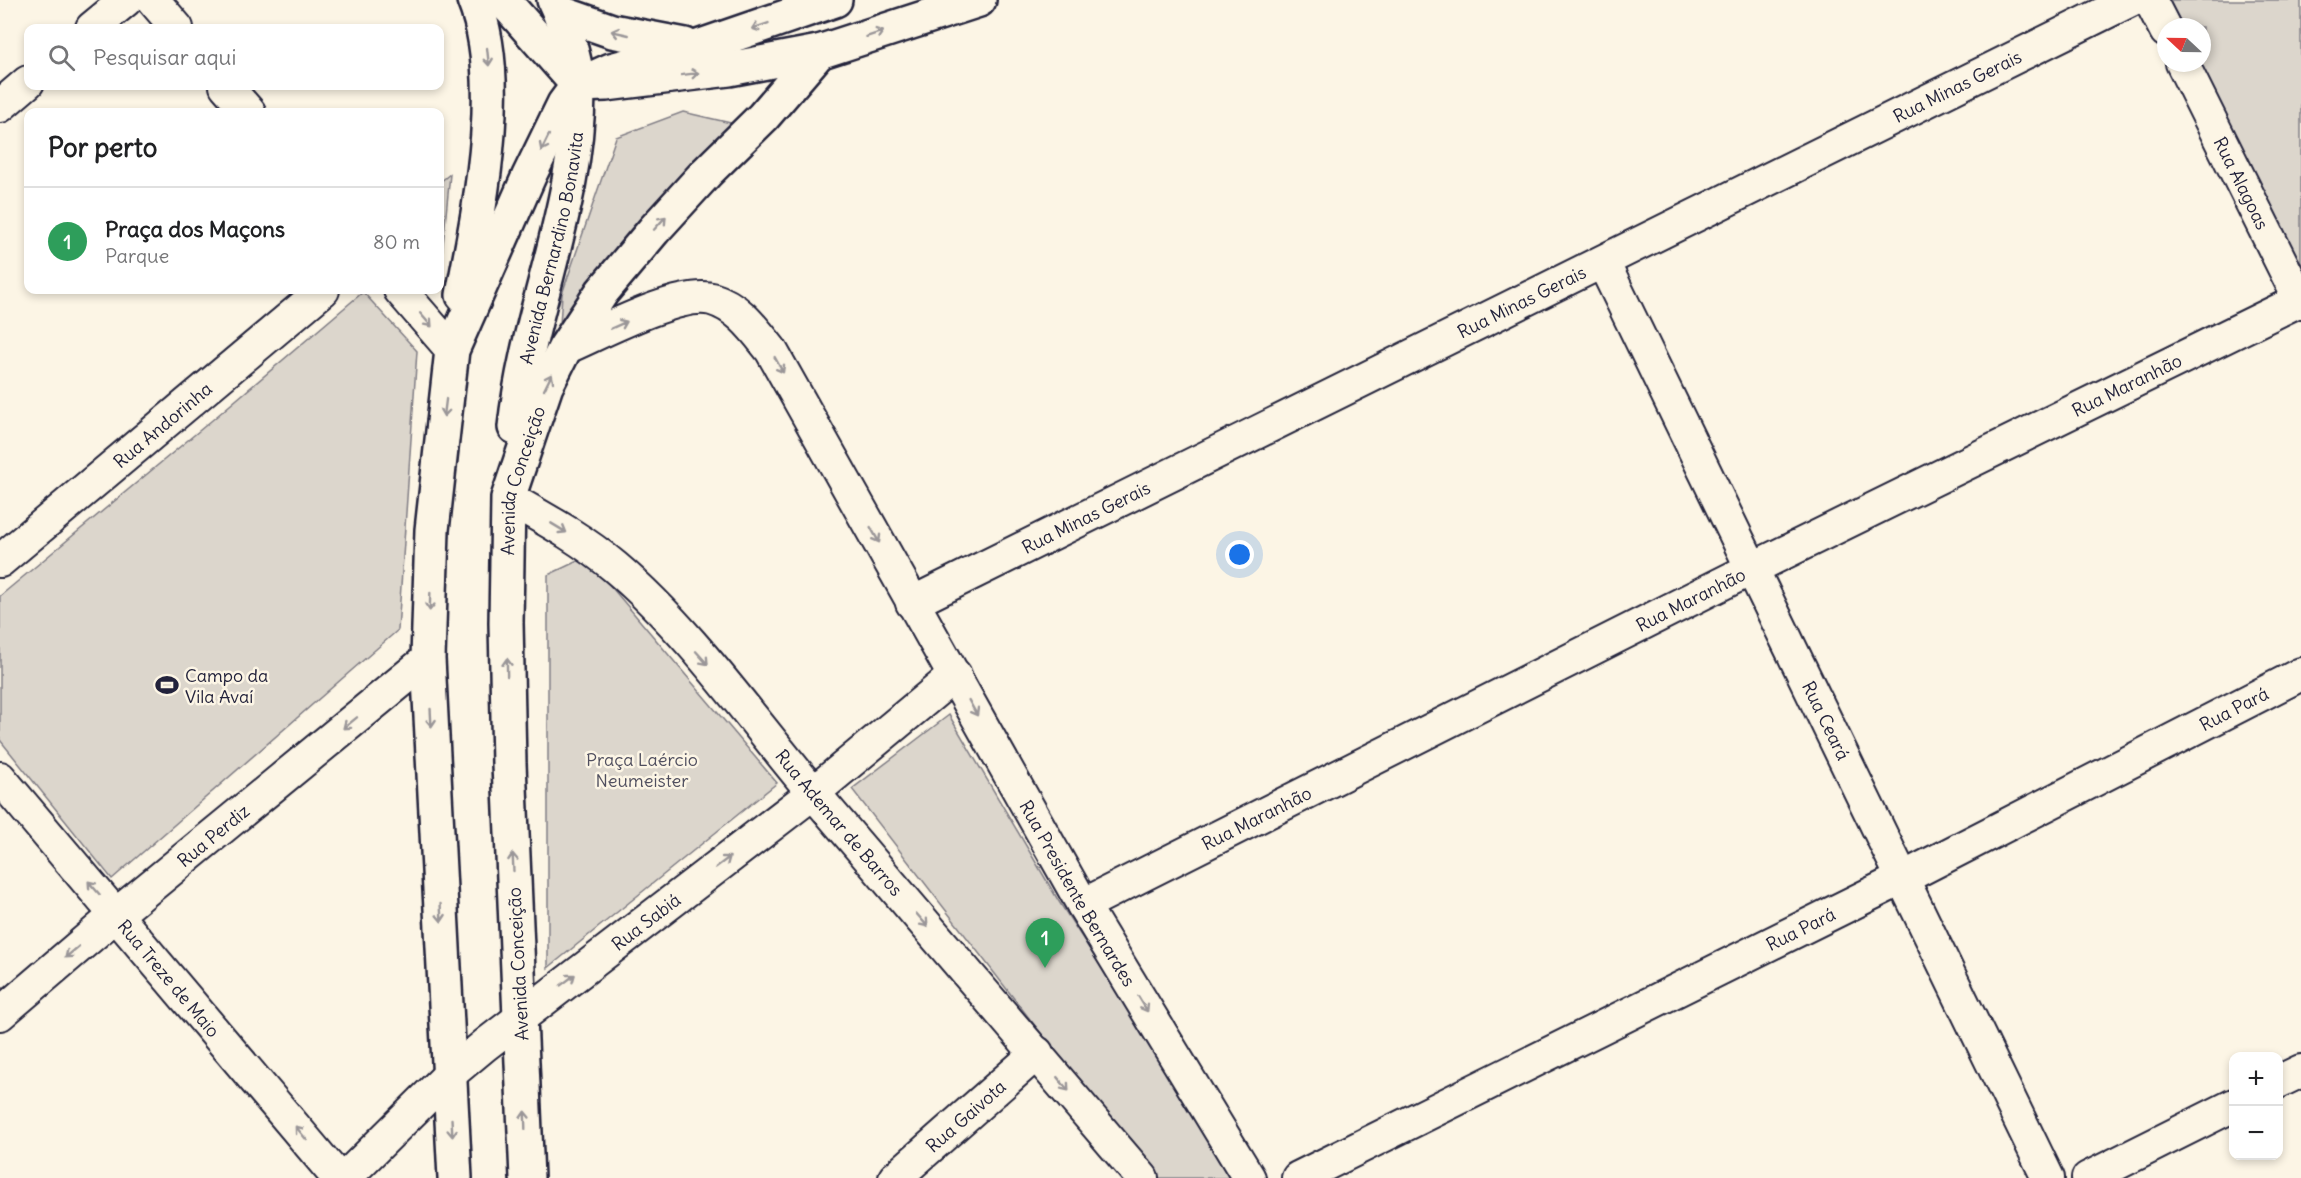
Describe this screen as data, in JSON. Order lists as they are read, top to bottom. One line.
{"streets":{"main road":["Avenida Bernardino Bonavita","Avenida Conceição"],"street":["Rua Minas Gerais","Rua Alagoas","Rua Maranhão","Rua Andorinha","Rua Pará","Rua Ceará","Rua Ademar de Barros","Rua Perdiz","Rua Presidente Bernardes","Rua Sabiá","Rua Treze de Maio","Rua Gaivota"]},"crossings":[["Rua Minas Gerais","Rua Ceará"],["Rua Minas Gerais","Rua Presidente Bernardes"],["Rua Alagoas","Rua Maranhão"],["Avenida Bernardino Bonavita","Avenida Conceição"],["Avenida Bernardino Bonavita","Rua Ademar de Barros"],["Rua Maranhão","Rua Ceará"],["Rua Maranhão","Rua Presidente Bernardes"],["Avenida Conceição","Rua Ademar de Barros"],["Avenida Conceição","Rua Presidente Bernardes"],["Avenida Conceição","Rua Sabiá"],["Rua Pará","Rua Ceará"],["Rua Ademar de Barros","Rua Sabiá"],["Rua Ademar de Barros","Rua Gaivota"],["Rua Perdiz","Rua Treze de Maio"],["Rua Presidente Bernardes","Rua Sabiá"]],"one_way":["Rua Ademar de Barros","Rua Perdiz","Rua Presidente Bernardes","Rua Sabiá","Rua Treze de Maio"],"parks":["Praça Laércio Neumeister"],"places":{"sports":["Campo da Vila Avaí"]},"north":"left","page":{"search":"Pesquisar aqui","heading":"Por perto","list":[{"mark":"1","name":"Praça dos Maçons","note":"Parque","value":"80 m"}],"pins":"1","map_buttons":["+","−"]}}
